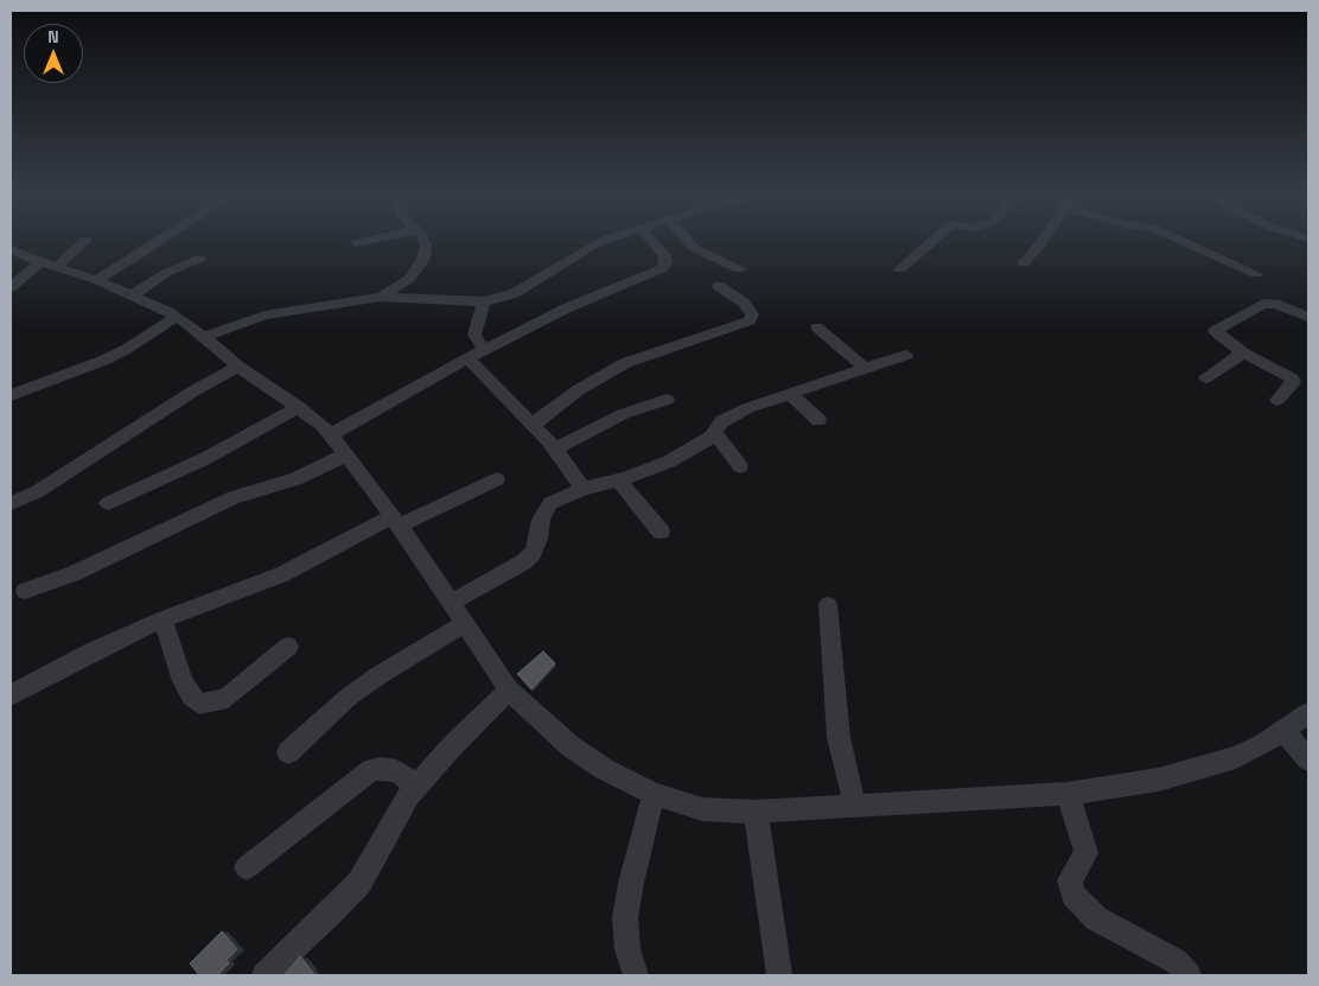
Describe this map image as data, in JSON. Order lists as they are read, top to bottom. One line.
{"north":"top"}
